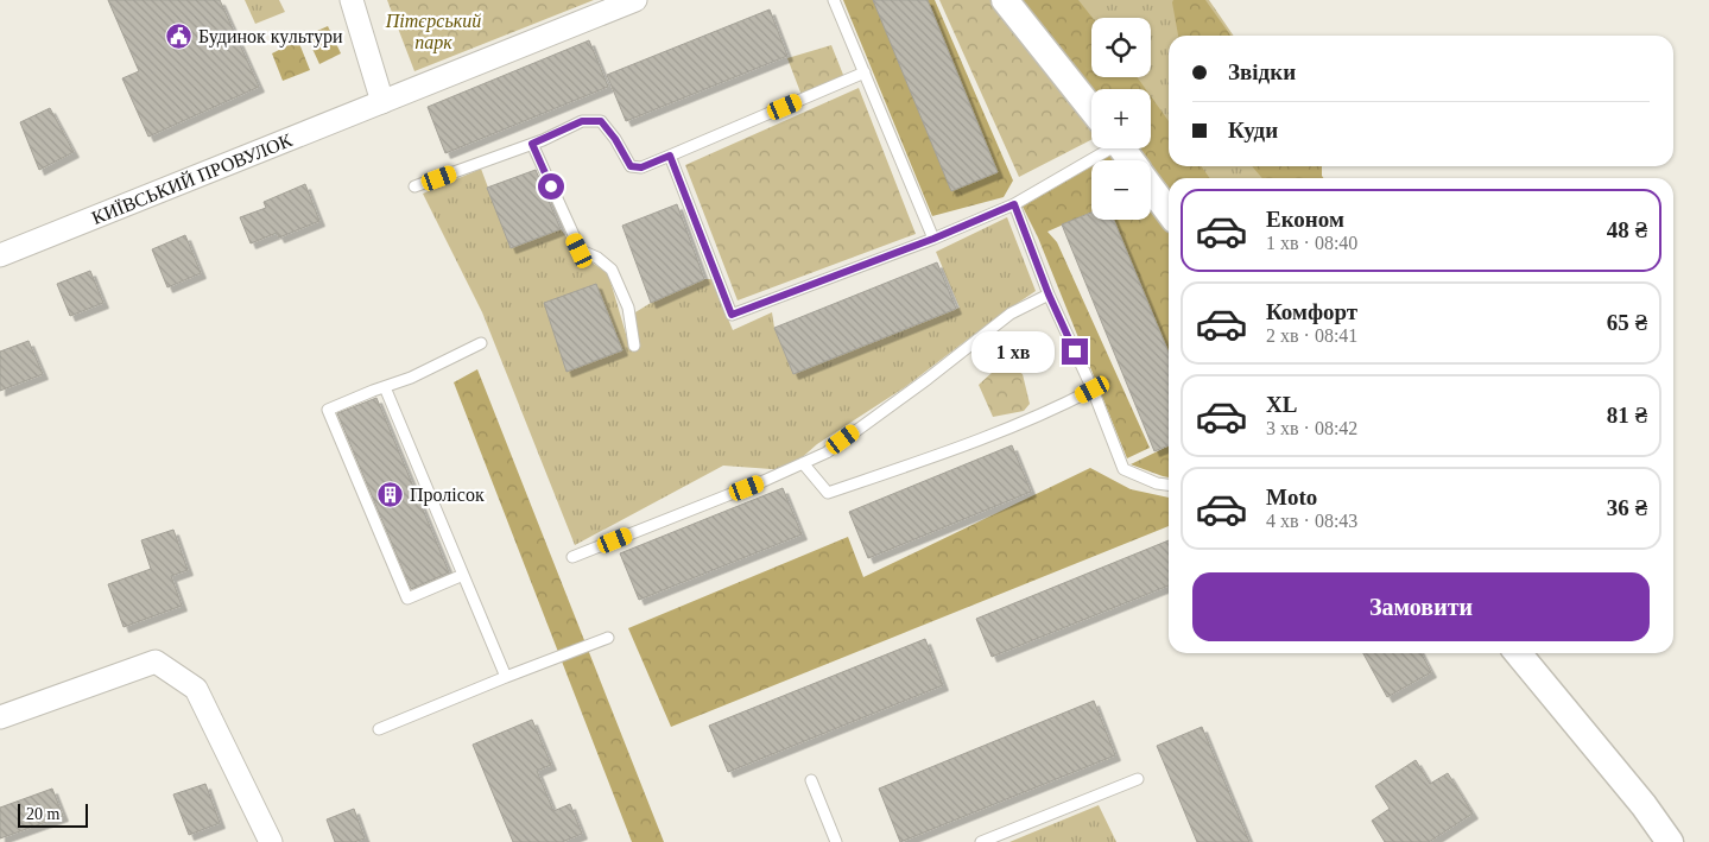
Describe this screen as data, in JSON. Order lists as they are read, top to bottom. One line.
{"streets":{"street":["КИЇВСЬКИЙ ПРОВУЛОК"]},"parks":["Пітєрський парк"],"places":{"public building":["Будинок культури"],"building":["Пролісок"]},"scale_bar":"20 m","page":{"map_buttons":["+","−"],"banner":["Звідки","Куди"],"list":[{"name":"Економ","note":"1 хв · 08:40","value":"48 ₴"},{"name":"Комфорт","note":"2 хв · 08:41","value":"65 ₴"},{"name":"XL","note":"3 хв · 08:42","value":"81 ₴"},{"name":"Moto","note":"4 хв · 08:43","value":"36 ₴"}],"bubble":"1 хв","buttons":"Замовити","scale":"20 m"}}
